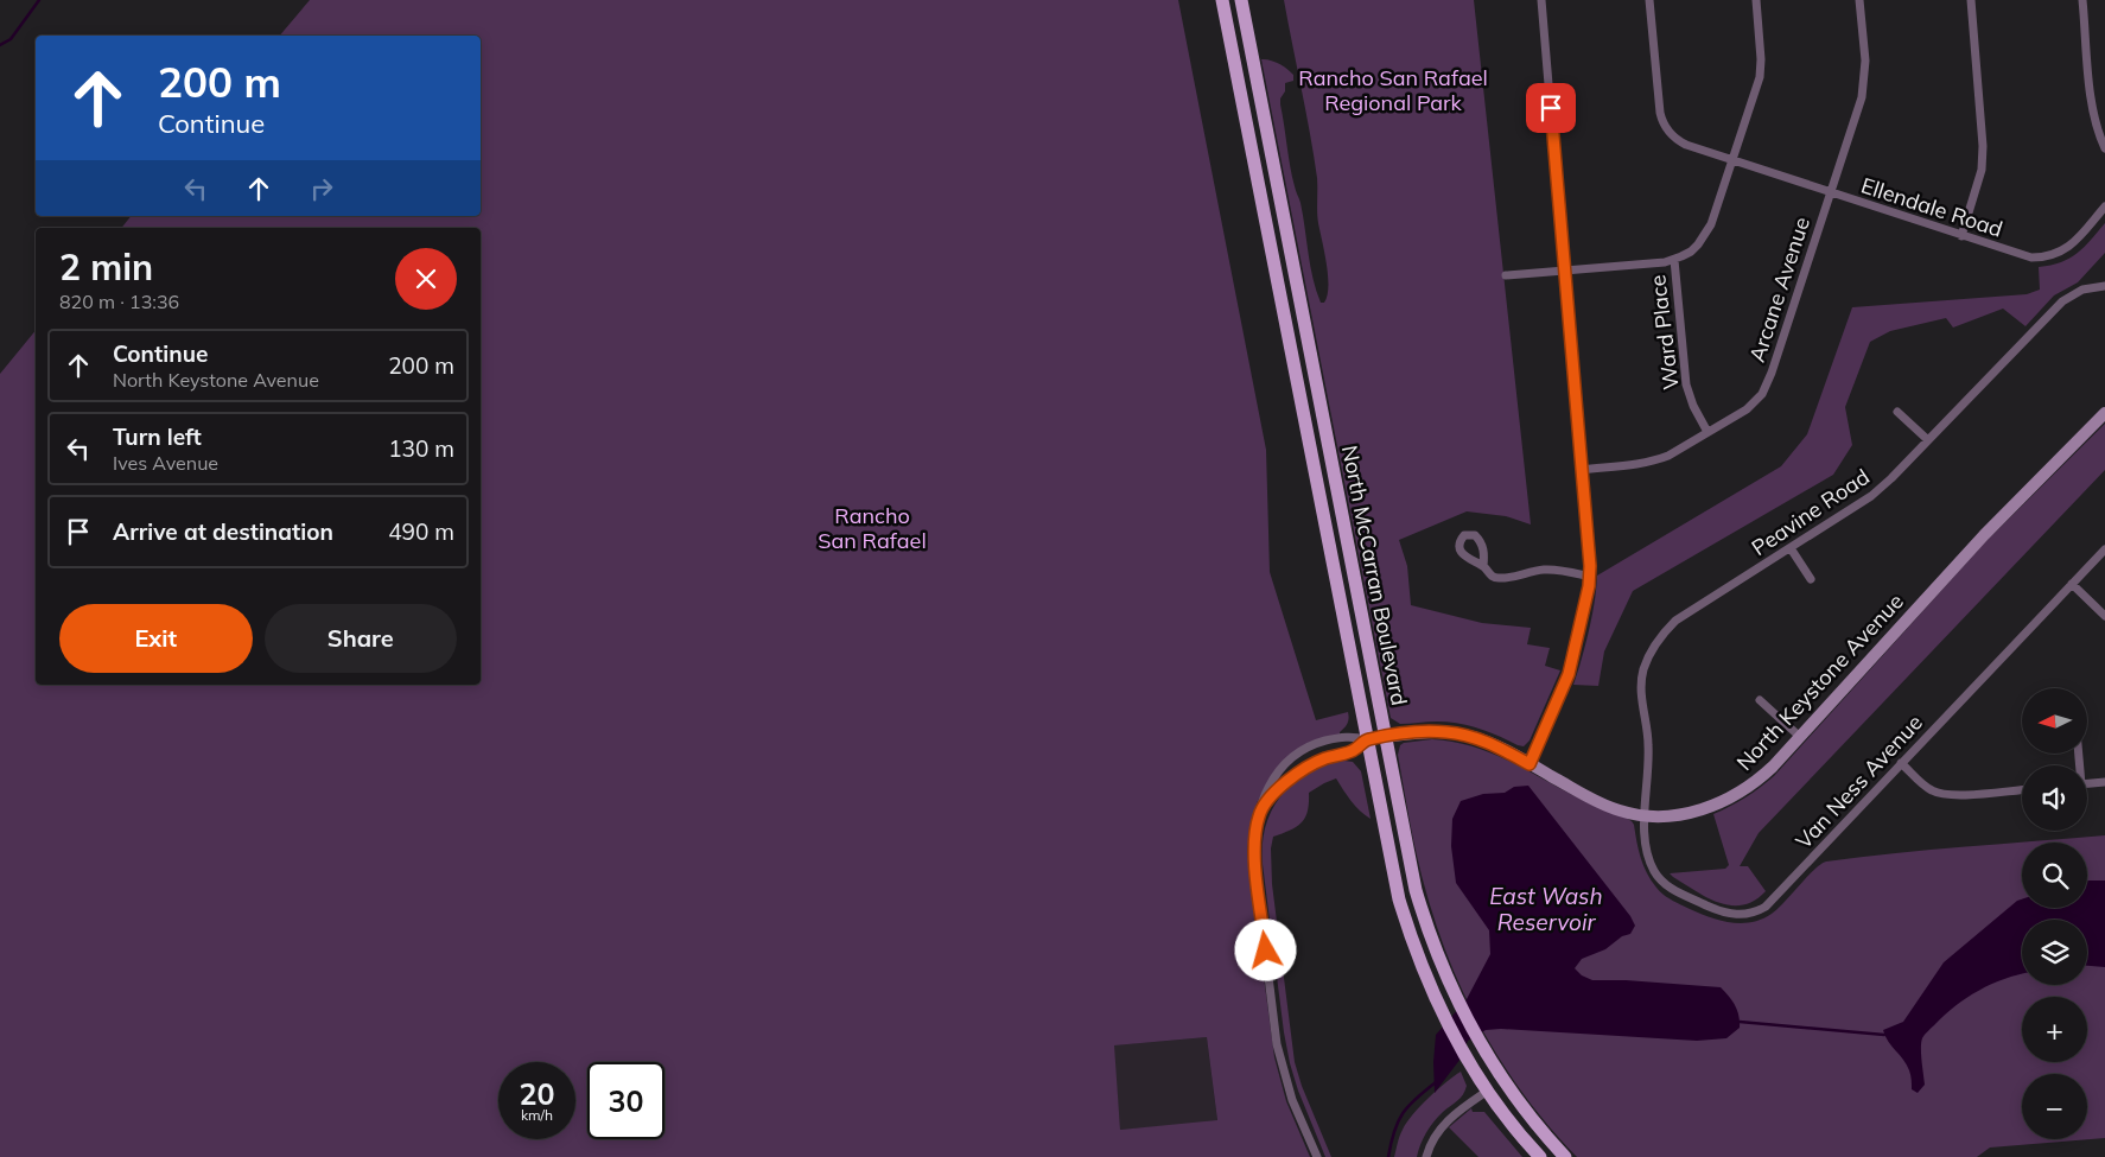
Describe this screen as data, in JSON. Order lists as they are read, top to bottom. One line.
{"streets":{"main road":["North McCarran Boulevard"],"street":["Ellendale Road","Arcane Avenue","Ward Place","Peavine Road","North Keystone Avenue","Van Ness Avenue"]},"crossings":[["Ellendale Road","Arcane Avenue"],["Arcane Avenue","Ward Place"],["Peavine Road","North Keystone Avenue"],["Peavine Road","Van Ness Avenue"],["North McCarran Boulevard","North Keystone Avenue"],["North Keystone Avenue","Van Ness Avenue"]],"water":["East Wash Reservoir"],"parks":["Rancho San Rafael Regional Park","Rancho San Rafael"],"north":"left","page":{"turn":["200 m","Continue"],"heading":["2 min","820 m · 13:36"],"list":[{"name":"Continue","note":"North Keystone Avenue","value":"200 m"},{"name":"Turn left","note":"Ives Avenue","value":"130 m"},{"name":"Arrive at destination","value":"490 m"}],"buttons":["Exit","Share"],"map_buttons":["+","−"],"speed":"20 km/h","limit":"30"}}
